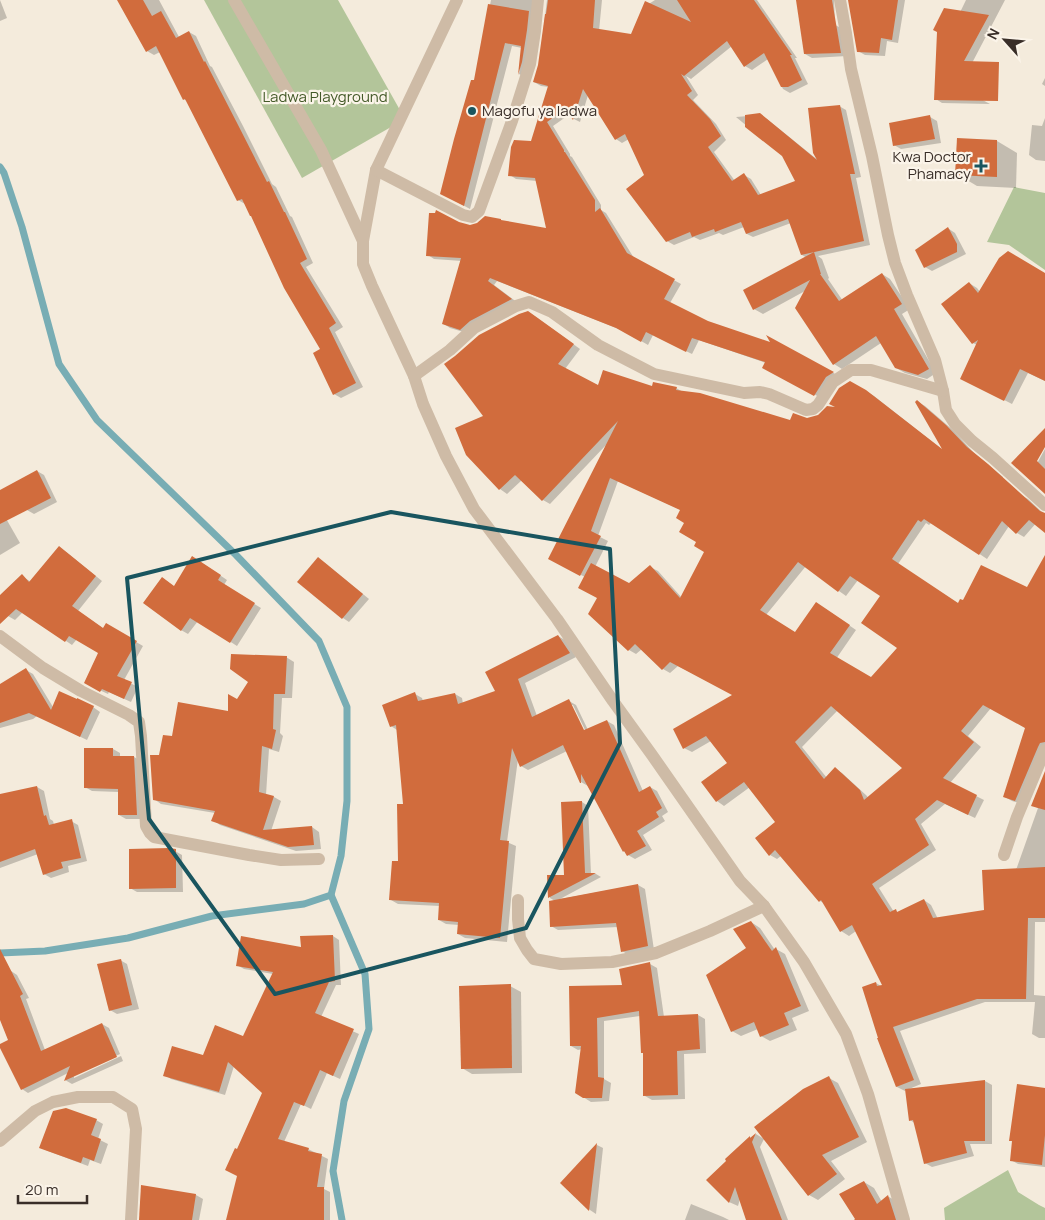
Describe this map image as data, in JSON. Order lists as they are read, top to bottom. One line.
{"parks":["Ladwa Playground"],"places":{"other":["Magofu ya ladwa"],"health":["Kwa Doctor Phamacy"]},"scale_bar":"20 m","north":"top left"}
